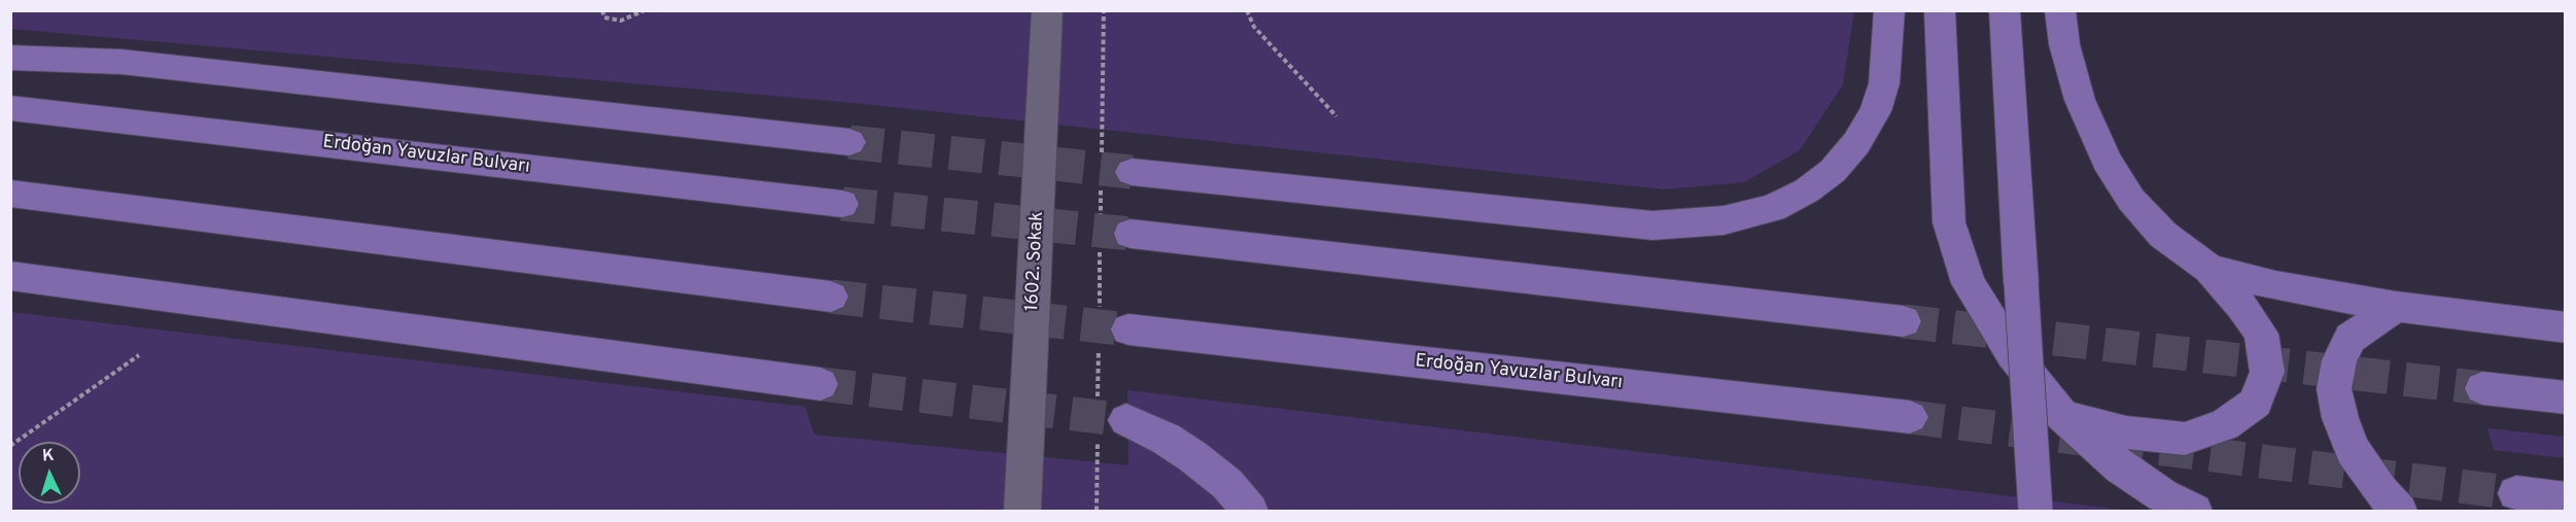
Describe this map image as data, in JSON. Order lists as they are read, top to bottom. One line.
{"streets":{"main road":["Erdoğan Yavuzlar Bulvarı"],"street":["1602. Sokak"]},"north":"top"}
